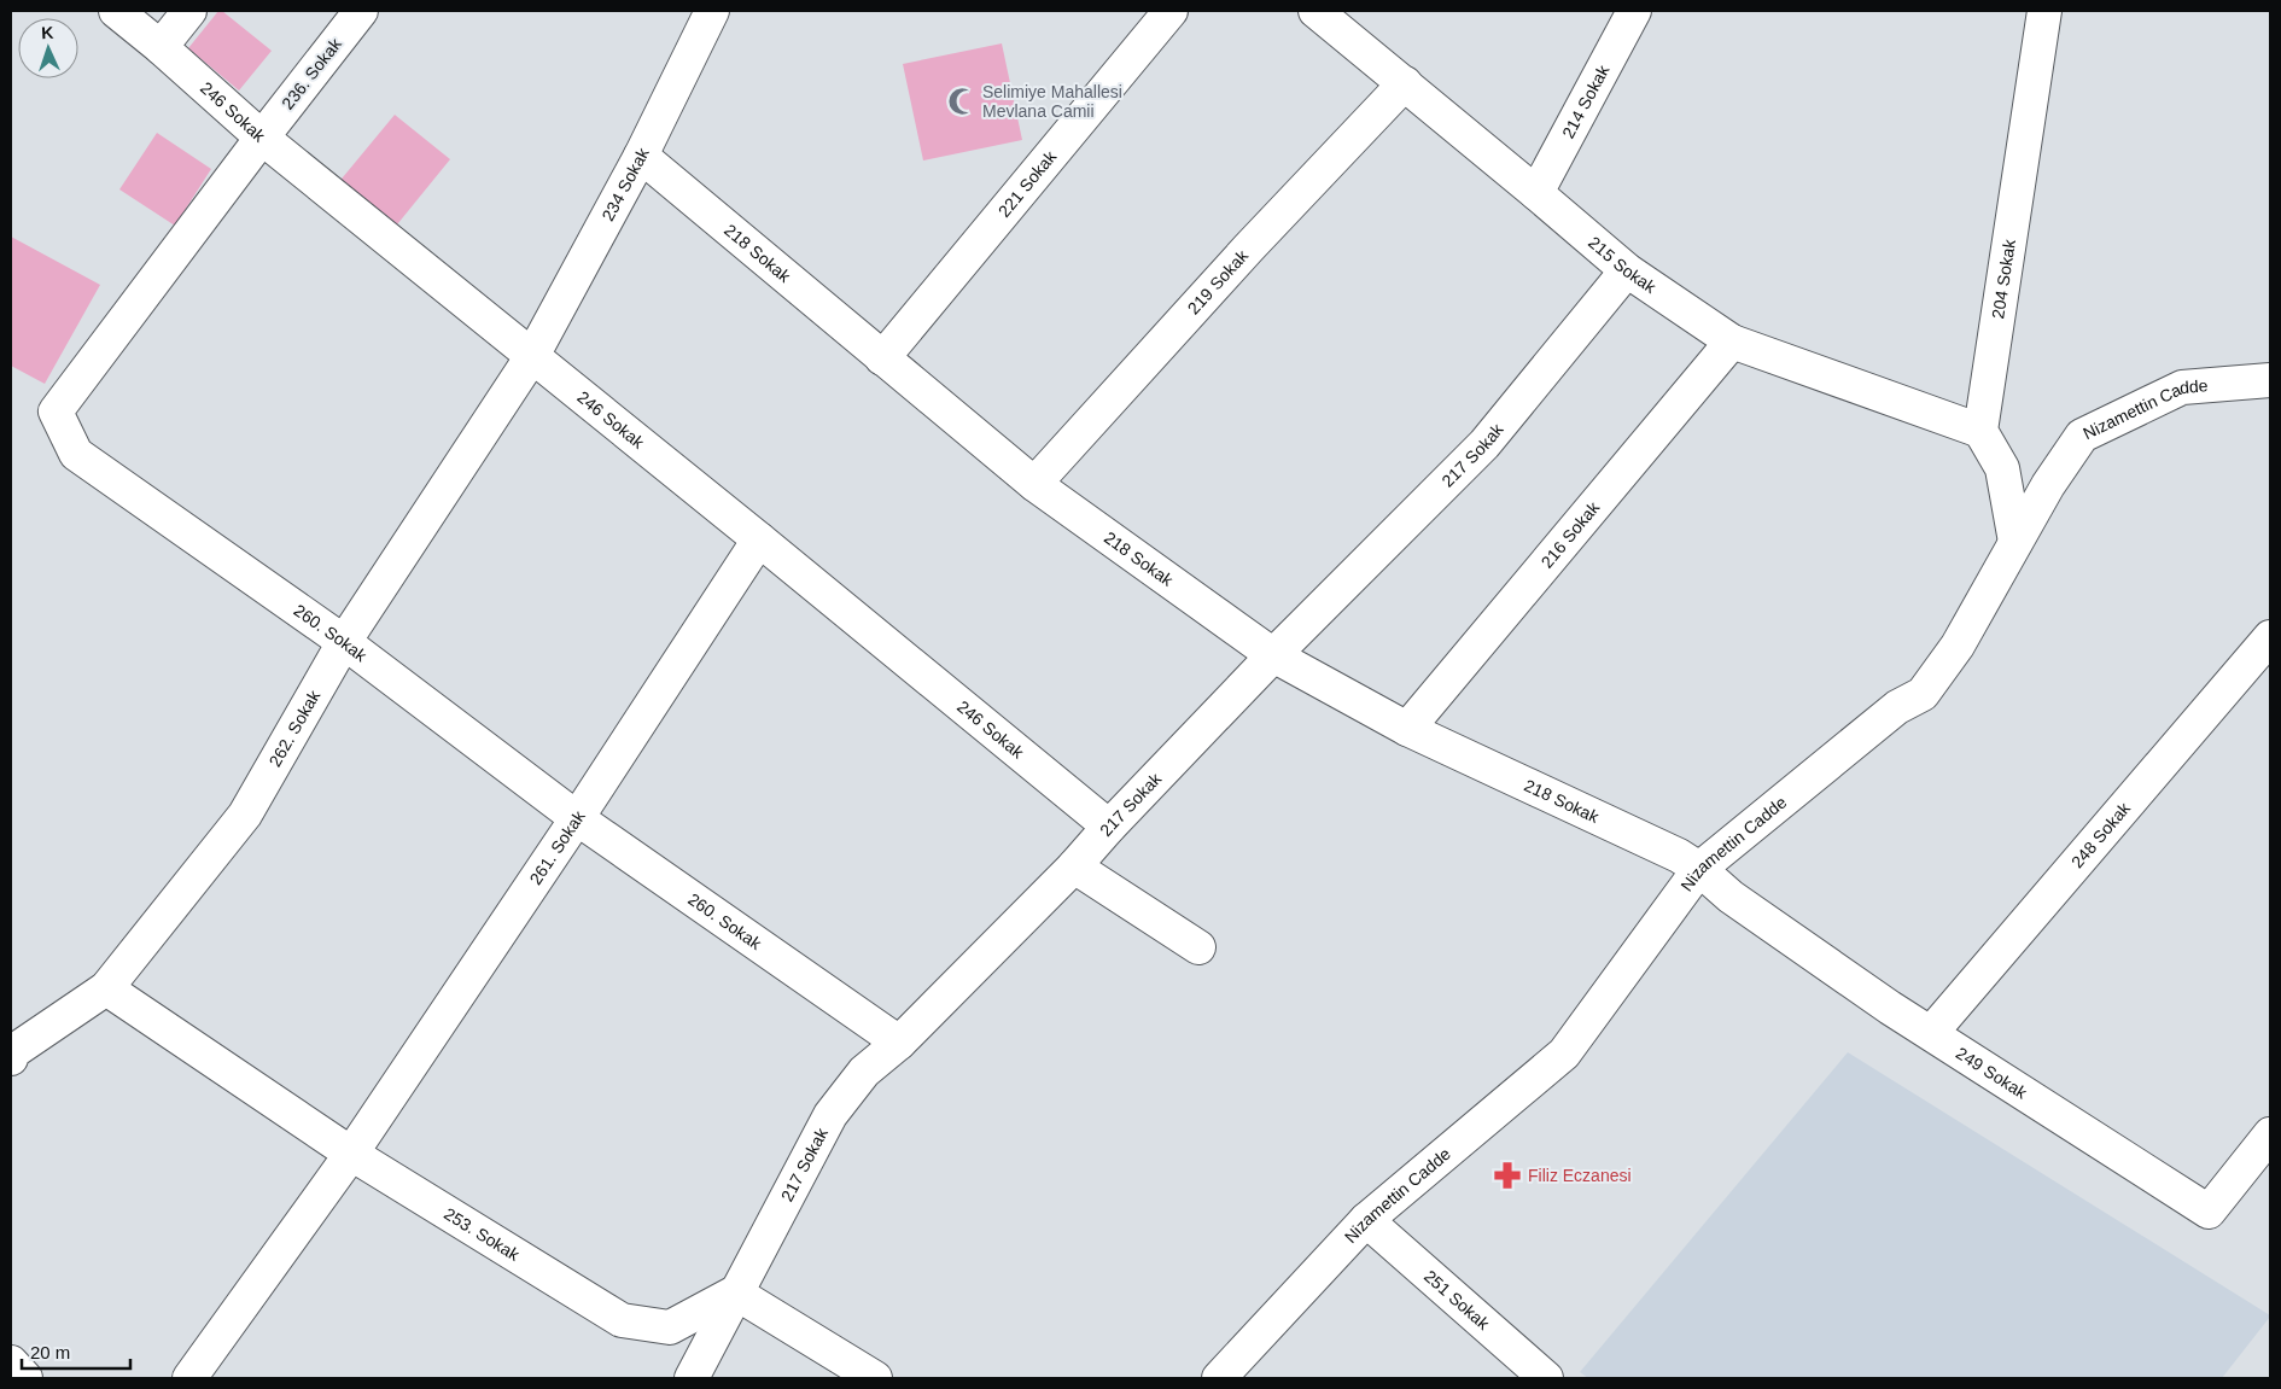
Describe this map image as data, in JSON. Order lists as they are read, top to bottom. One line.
{"streets":{"street":["236. Sokak","214 Sokak","246 Sokak","234 Sokak","221 Sokak","218 Sokak","215 Sokak","204 Sokak","219 Sokak","Nizamettin Cadde","217 Sokak","216 Sokak","260. Sokak","262. Sokak","248 Sokak","261. Sokak","249 Sokak","253. Sokak","251 Sokak"]},"crossings":[["236. Sokak","246 Sokak"],["236. Sokak","260. Sokak"],["214 Sokak","215 Sokak"],["246 Sokak","234 Sokak"],["246 Sokak","217 Sokak"],["246 Sokak","260. Sokak"],["246 Sokak","262. Sokak"],["246 Sokak","261. Sokak"],["234 Sokak","218 Sokak"],["234 Sokak","262. Sokak"],["221 Sokak","218 Sokak"],["218 Sokak","219 Sokak"],["218 Sokak","Nizamettin Cadde"],["218 Sokak","217 Sokak"],["218 Sokak","216 Sokak"],["218 Sokak","249 Sokak"],["215 Sokak","204 Sokak"],["215 Sokak","219 Sokak"],["215 Sokak","217 Sokak"],["215 Sokak","216 Sokak"],["Nizamettin Cadde","249 Sokak"],["Nizamettin Cadde","251 Sokak"],["217 Sokak","260. Sokak"],["217 Sokak","253. Sokak"],["260. Sokak","262. Sokak"],["260. Sokak","261. Sokak"],["262. Sokak","253. Sokak"],["248 Sokak","249 Sokak"],["261. Sokak","253. Sokak"]],"places":{"mosque":["Selimiye Mahallesi Mevlana Camii"],"pharmacy":["Filiz Eczanesi"]},"scale_bar":"20 m","north":"top"}
